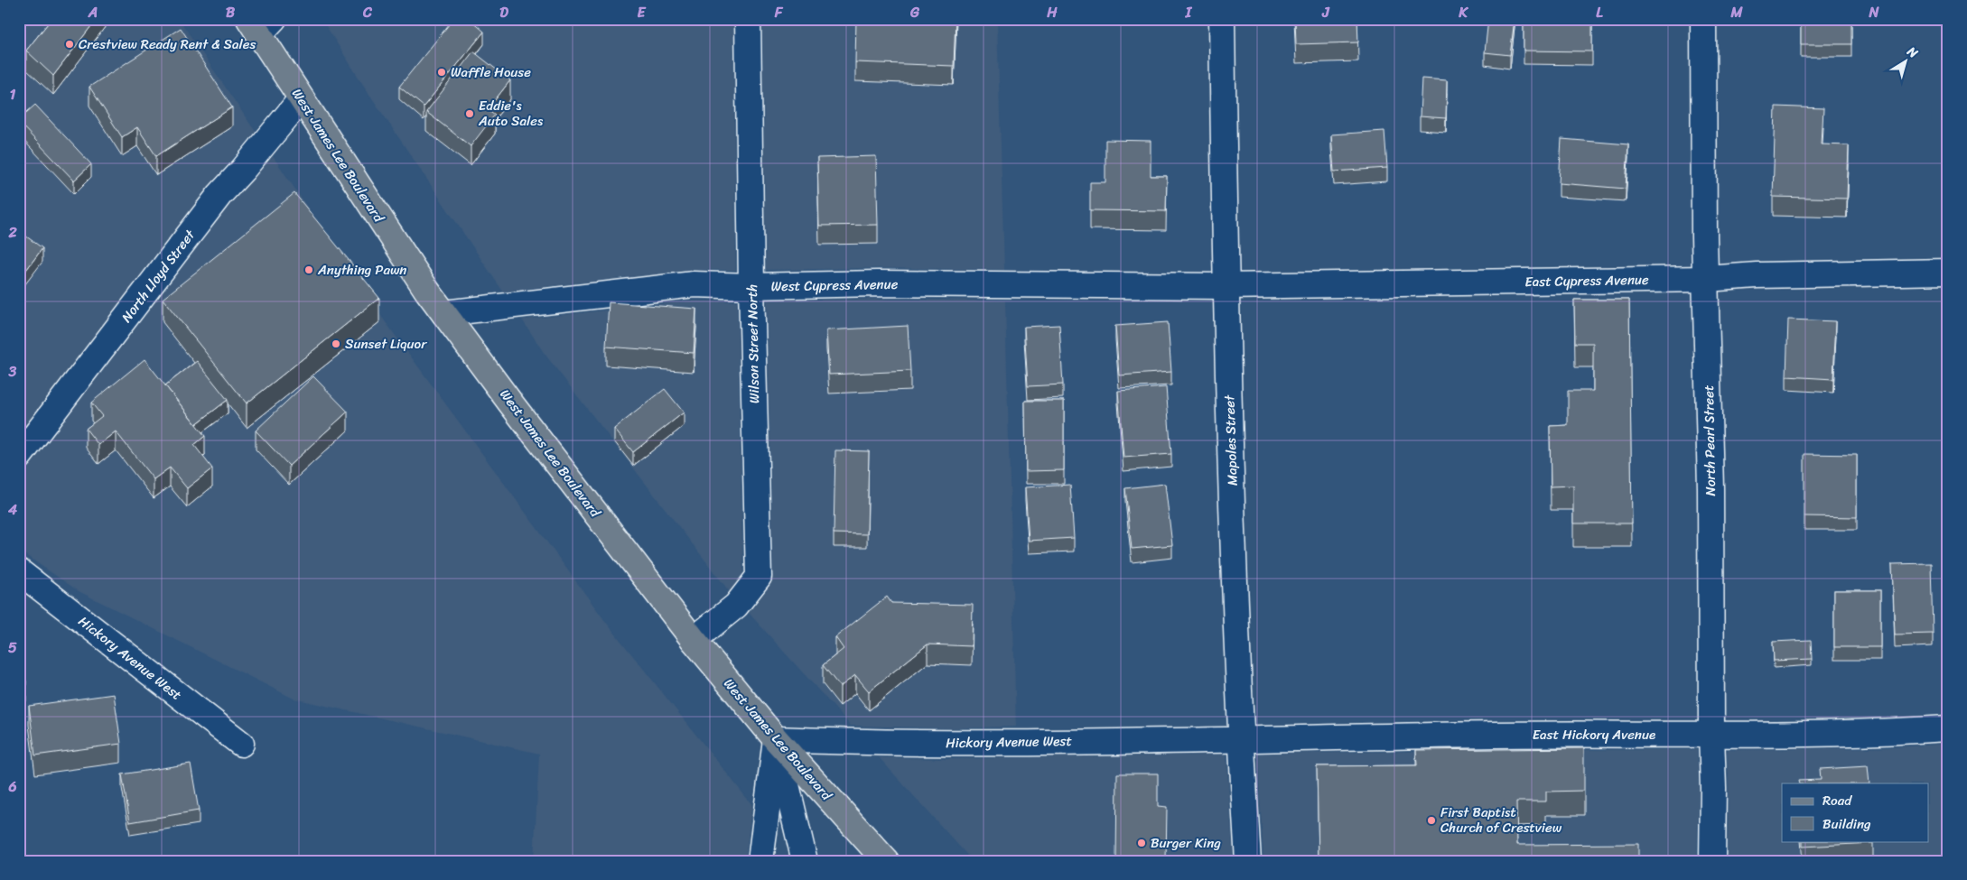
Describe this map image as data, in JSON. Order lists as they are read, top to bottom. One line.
{"streets":{"main road":["West James Lee Boulevard"],"street":["North Lloyd Street","East Cypress Avenue","West Cypress Avenue","Wilson Street North","Mapoles Street","North Pearl Street","Hickory Avenue West","East Hickory Avenue"]},"crossings":[["West James Lee Boulevard","North Lloyd Street"],["West James Lee Boulevard","West Cypress Avenue"],["West James Lee Boulevard","Wilson Street North"],["West James Lee Boulevard","Hickory Avenue West"],["East Cypress Avenue","West Cypress Avenue"],["East Cypress Avenue","Mapoles Street"],["East Cypress Avenue","North Pearl Street"],["West Cypress Avenue","Wilson Street North"],["West Cypress Avenue","Mapoles Street"],["Mapoles Street","Hickory Avenue West"],["Mapoles Street","East Hickory Avenue"],["North Pearl Street","East Hickory Avenue"],["Hickory Avenue West","East Hickory Avenue"]],"places":["Crestview Ready Rent & Sales","Waffle House","Eddie's Auto Sales","Anything Pawn","Sunset Liquor","First Baptist Church of Crestview","Burger King"],"legend":["Road","Building"],"north":"top right","grid":{"columns":["A","B","C","D","E","F","G","H","I","J","K","L","M","N"],"rows":["1","2","3","4","5","6"]}}
